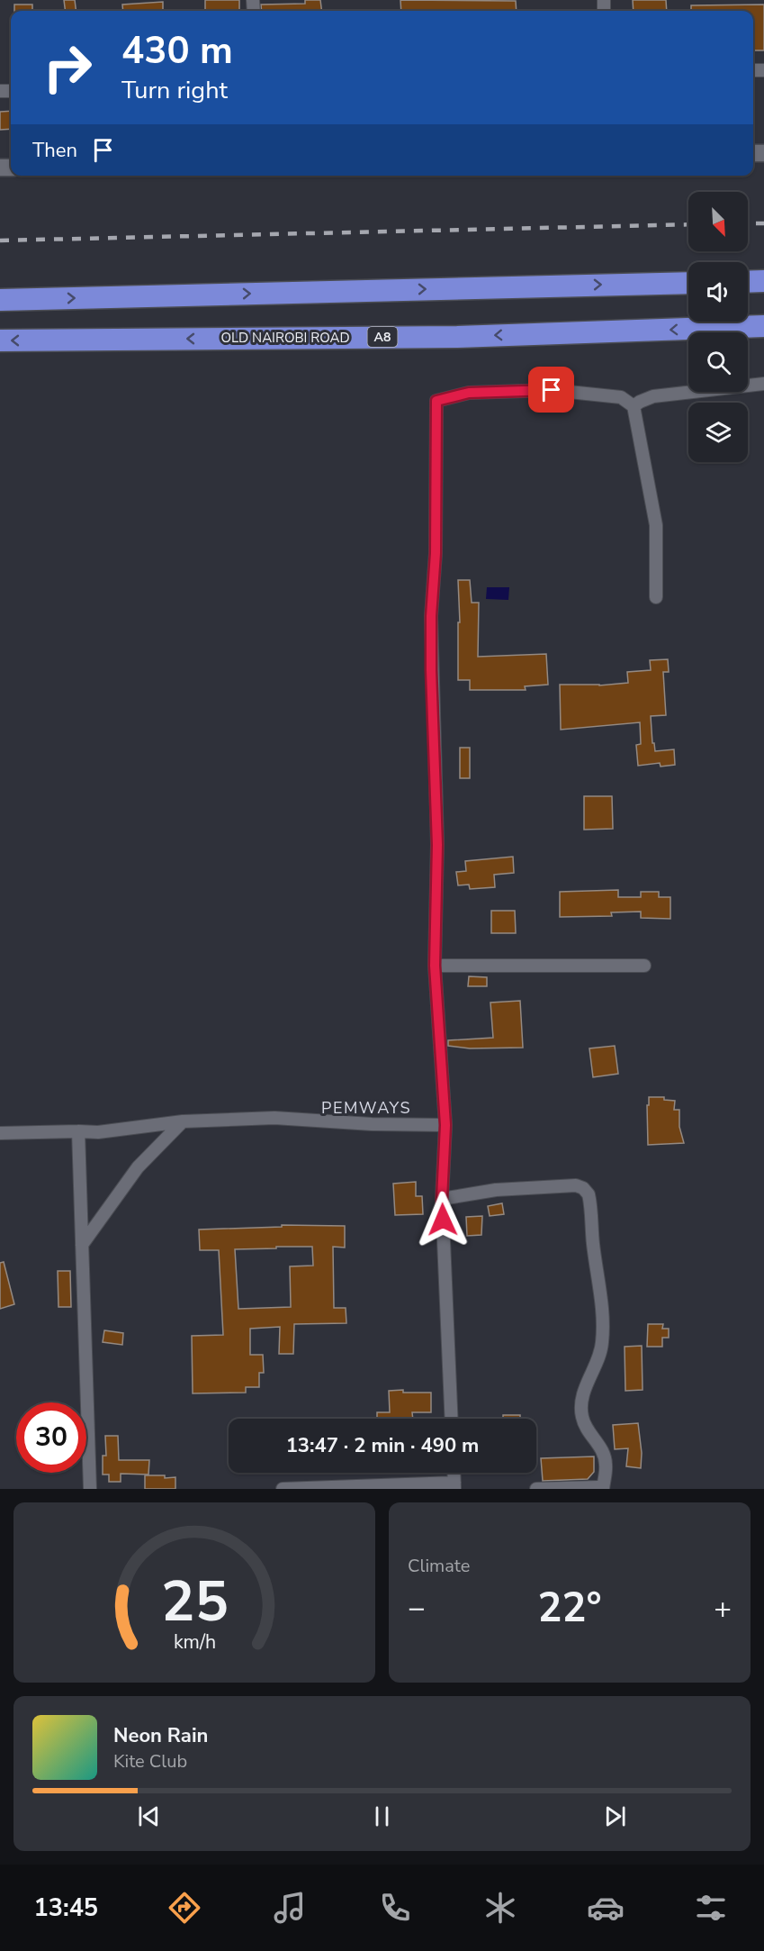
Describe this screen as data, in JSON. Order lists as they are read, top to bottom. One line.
{"streets":{"highway":["A8","OLD NAIROBI ROAD"]},"districts":["PEMWAYS"],"north":"bottom right","page":{"turn":["430 m","Turn right"],"then":"Then","limit":"30","trip":"13:47 · 2 min · 490 m","tile":"Climate","heat":["−","22°","+"],"song":["Neon Rain","Kite Club"],"tabs":"13:45","gauge":["25","km/h"]}}
